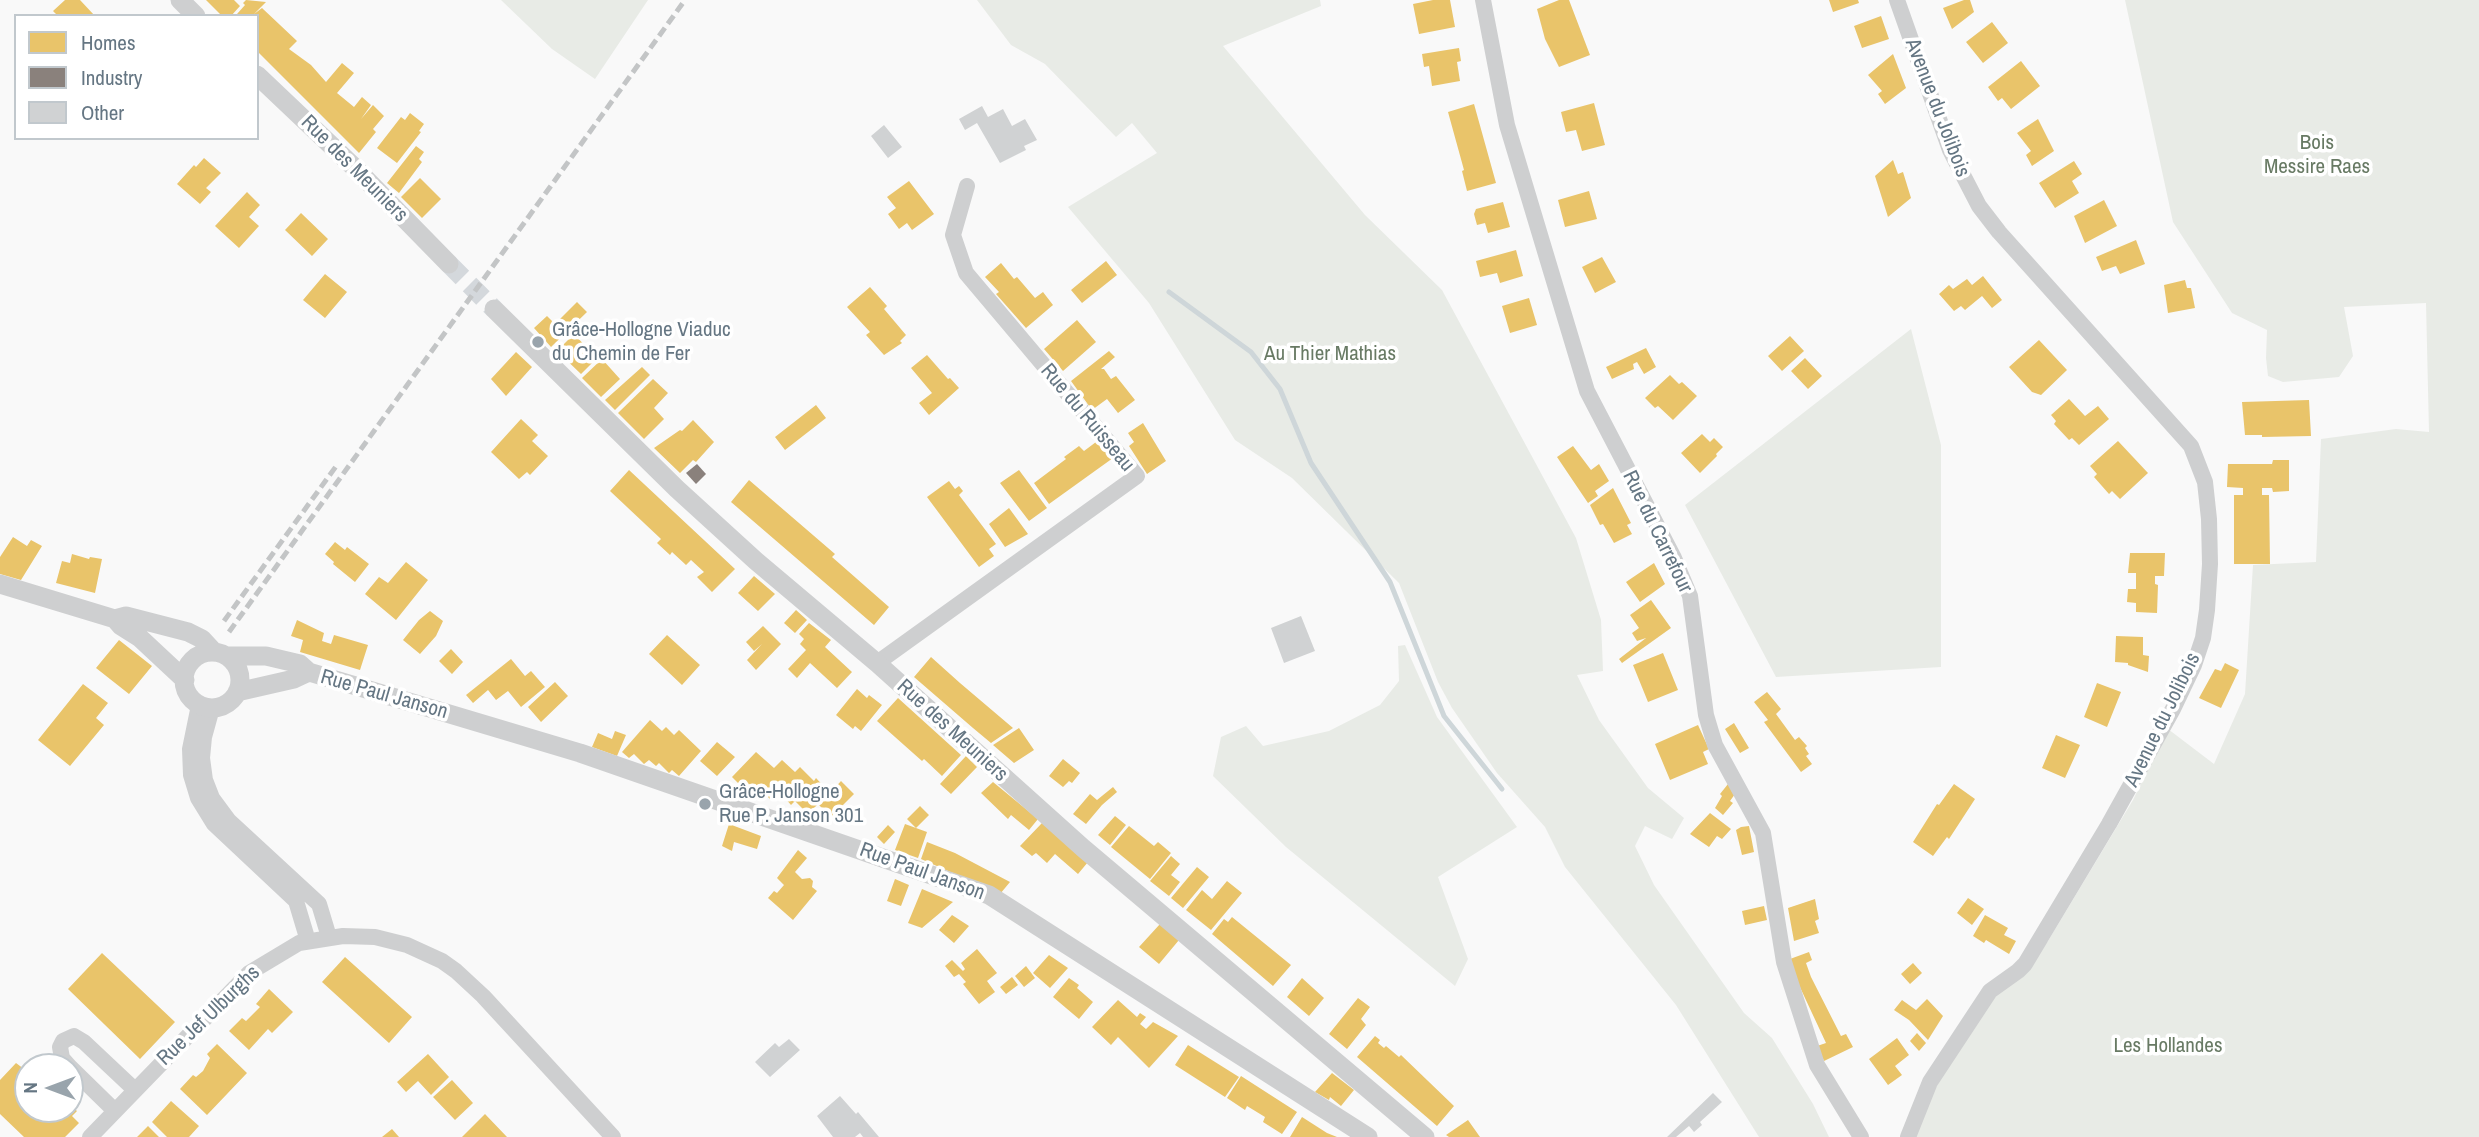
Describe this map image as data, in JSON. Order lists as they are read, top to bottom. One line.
{"streets":{"street":["Avenue du Jolibois","Rue des Meuniers","Rue du Ruisseau","Rue du Carrefour","Rue Paul Janson","Rue Jef Ulburghs"]},"crossings":[["Rue des Meuniers","Rue du Ruisseau"]],"parks":["Bois Messire Raes","Au Thier Mathias","Les Hollandes"],"places":["Grâce-Hollogne Viaduc du Chemin de Fer","Grâce-Hollogne Rue P. Janson 301"],"legend":["Homes","Industry","Other"],"north":"left"}
